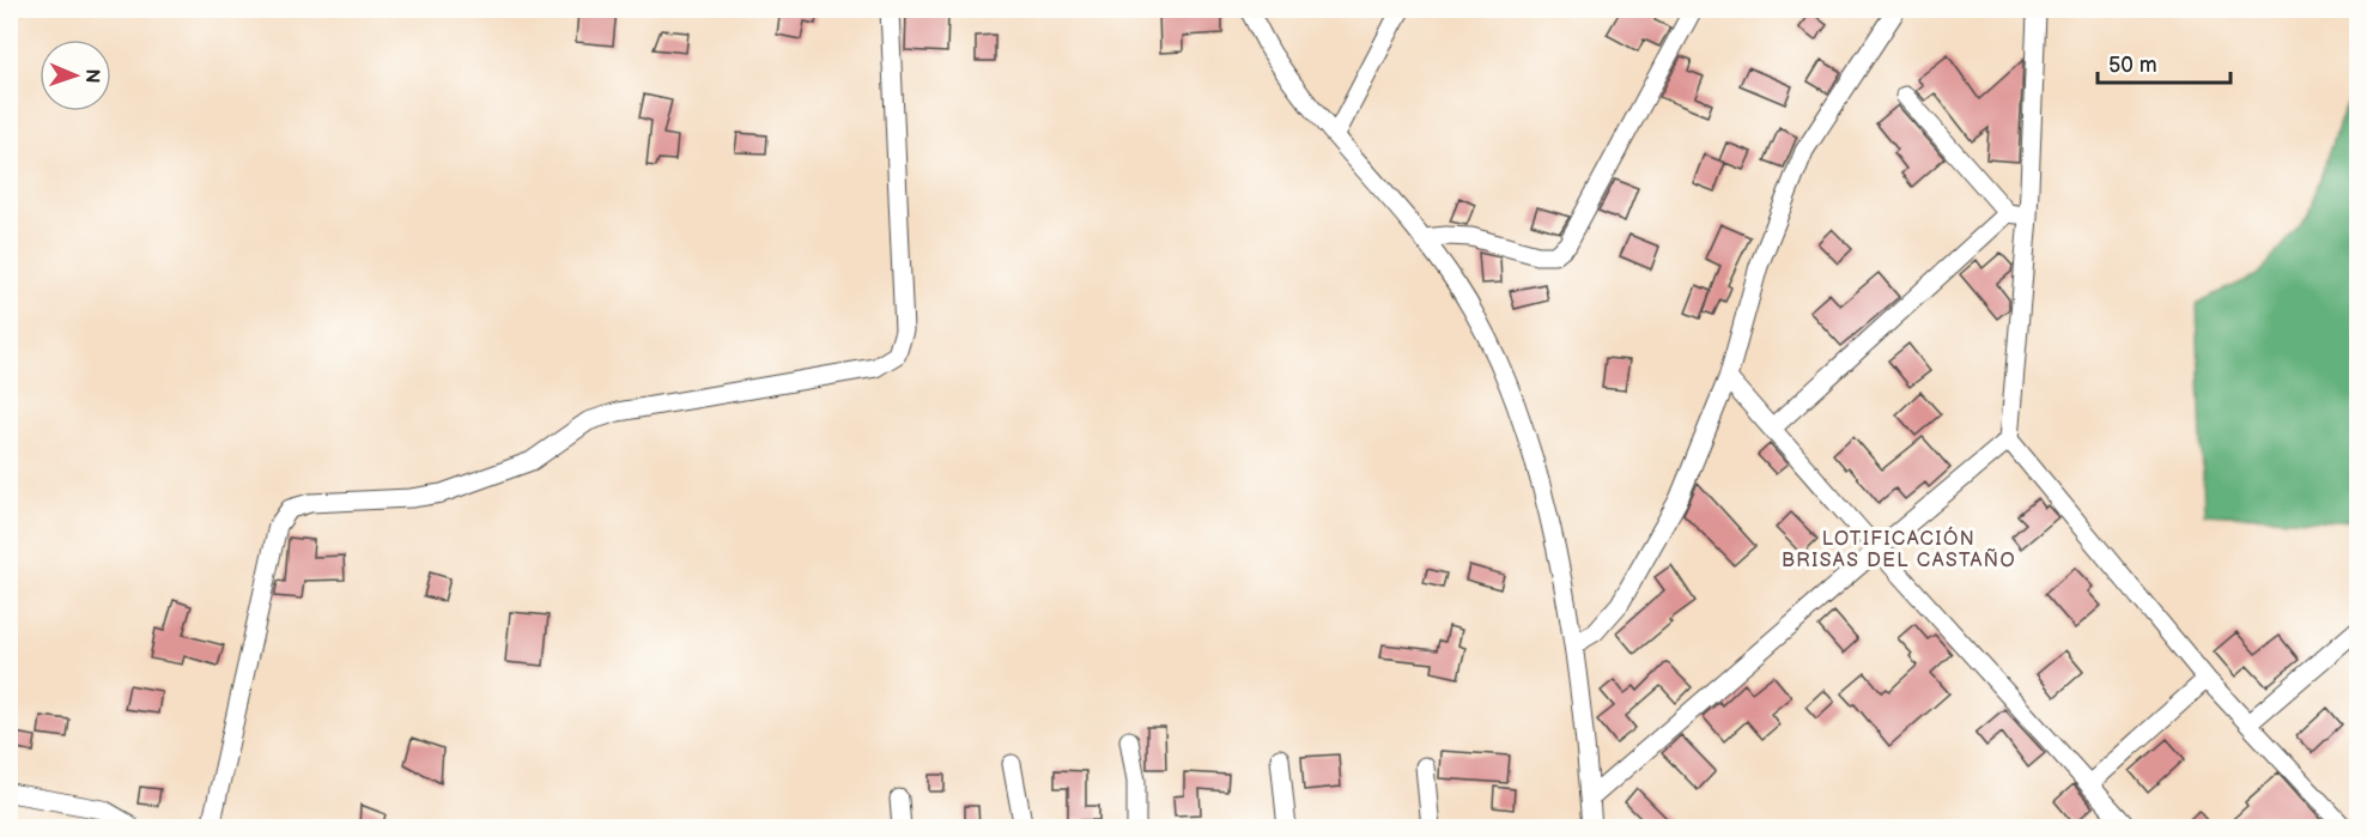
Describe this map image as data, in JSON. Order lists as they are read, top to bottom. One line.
{"districts":["LOTIFICACIÓN BRISAS DEL CASTAÑO"],"scale_bar":"50 m","north":"right"}
